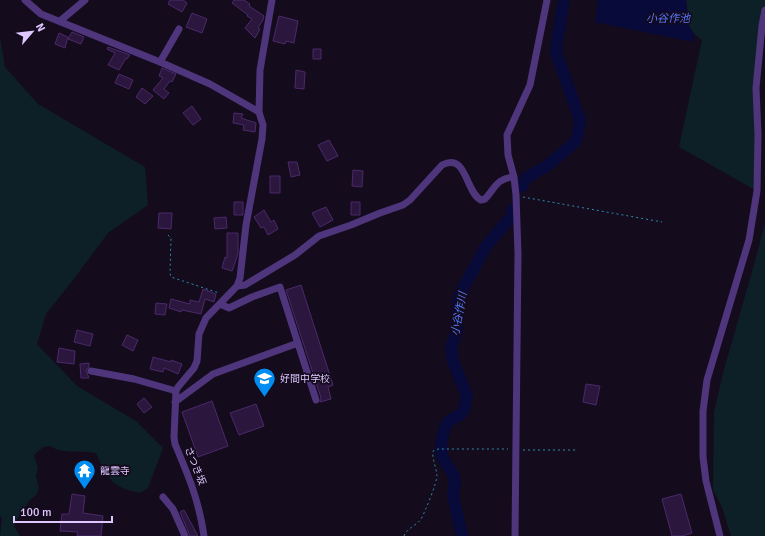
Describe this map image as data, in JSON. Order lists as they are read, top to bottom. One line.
{"streets":{"street":["さつき坂"]},"water":["小谷作池","小谷作川"],"places":{"school or university":["好間中学校"],"temple":["龍雲寺"]},"scale_bar":"100 m","north":"top right"}
